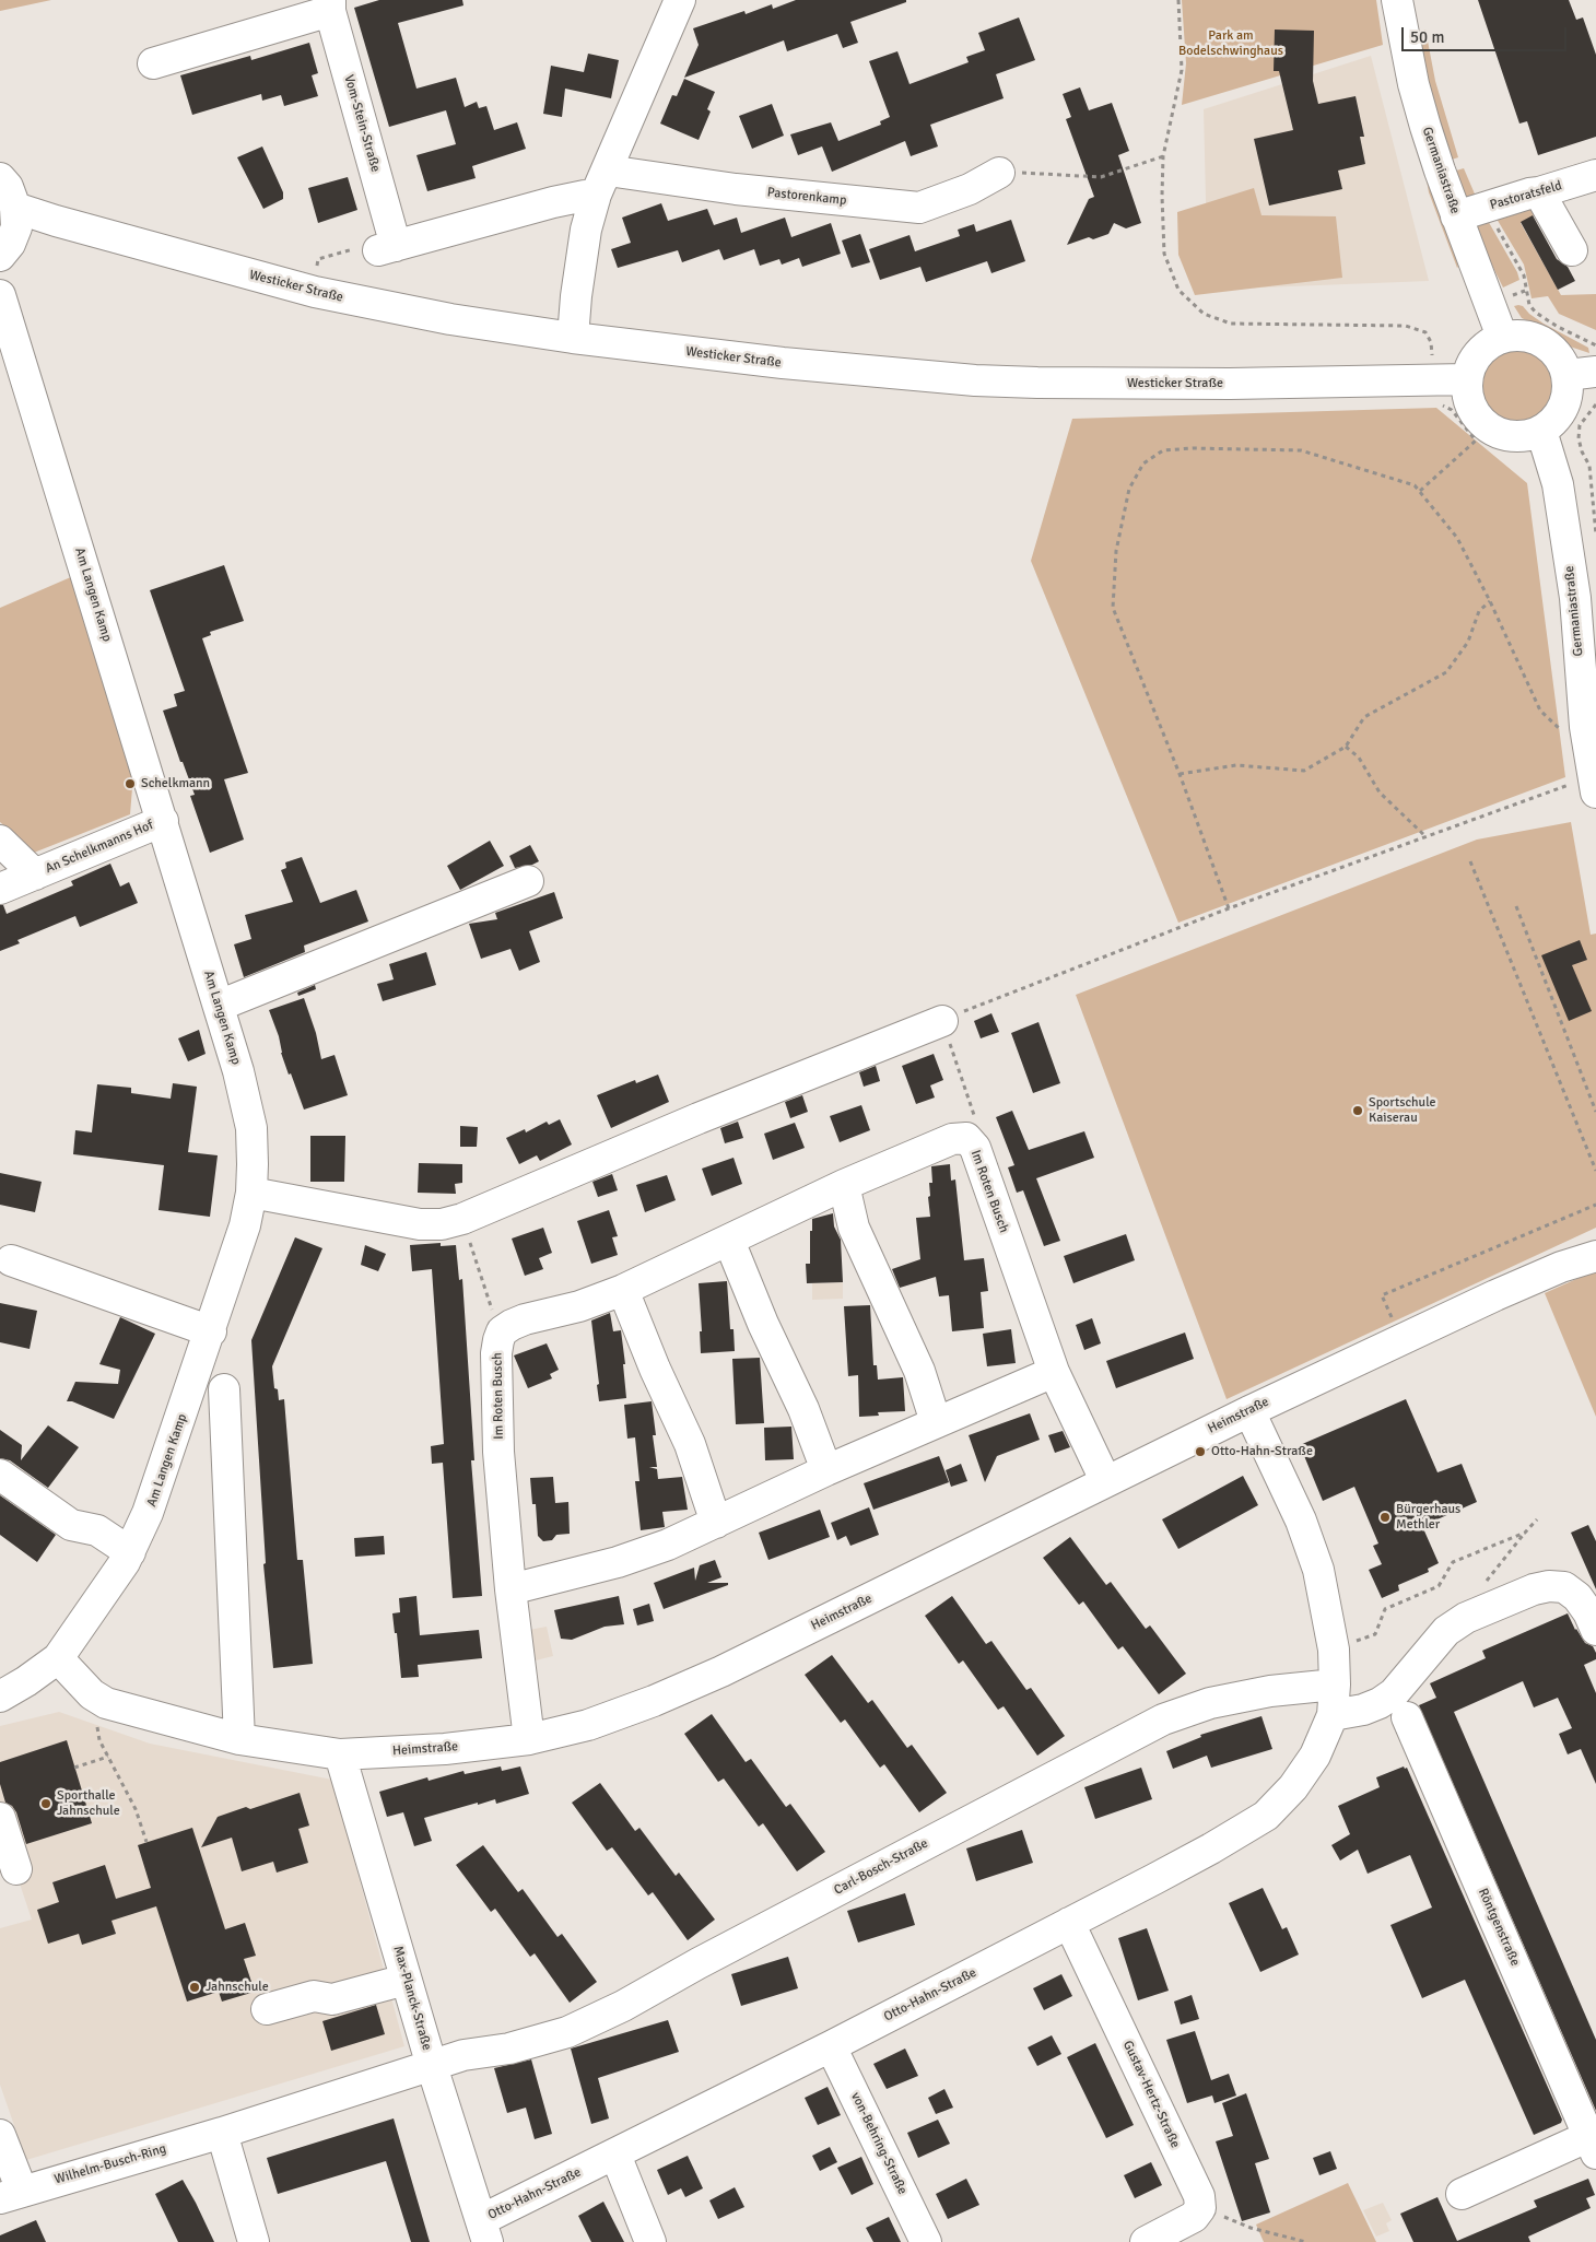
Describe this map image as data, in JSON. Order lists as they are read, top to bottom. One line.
{"streets":{"street":["Vom-Stein-Straße","Germaniastraße","Pastoratsfeld","Pastorenkamp","Westicker Straße","Am Langen Kamp","An Schelkmanns Hof","Im Roten Busch","Heimstraße","Carl-Bosch-Straße","Röntgenstraße","Otto-Hahn-Straße","Max-Planck-Straße","Gustav-Hertz-Straße","von-Behring-Straße","Wilhelm-Busch-Ring"]},"crossings":[["Germaniastraße","Pastoratsfeld"],["Germaniastraße","Westicker Straße"],["Am Langen Kamp","An Schelkmanns Hof"],["Am Langen Kamp","Heimstraße"],["Im Roten Busch","Heimstraße"],["Heimstraße","Otto-Hahn-Straße"],["Heimstraße","Max-Planck-Straße"],["Carl-Bosch-Straße","Otto-Hahn-Straße"],["Carl-Bosch-Straße","Max-Planck-Straße"],["Carl-Bosch-Straße","Wilhelm-Busch-Ring"],["Otto-Hahn-Straße","Max-Planck-Straße"],["Otto-Hahn-Straße","Gustav-Hertz-Straße"],["Otto-Hahn-Straße","von-Behring-Straße"],["Max-Planck-Straße","Wilhelm-Busch-Ring"]],"parks":["Park am Bodelschwinghaus"],"places":["Schelkmann","Sportschule Kaiserau","Otto-Hahn-Straße","Bürgerhaus Methler","Sporthalle Jahnschule","Jahnschule"],"scale_bar":"50 m"}
